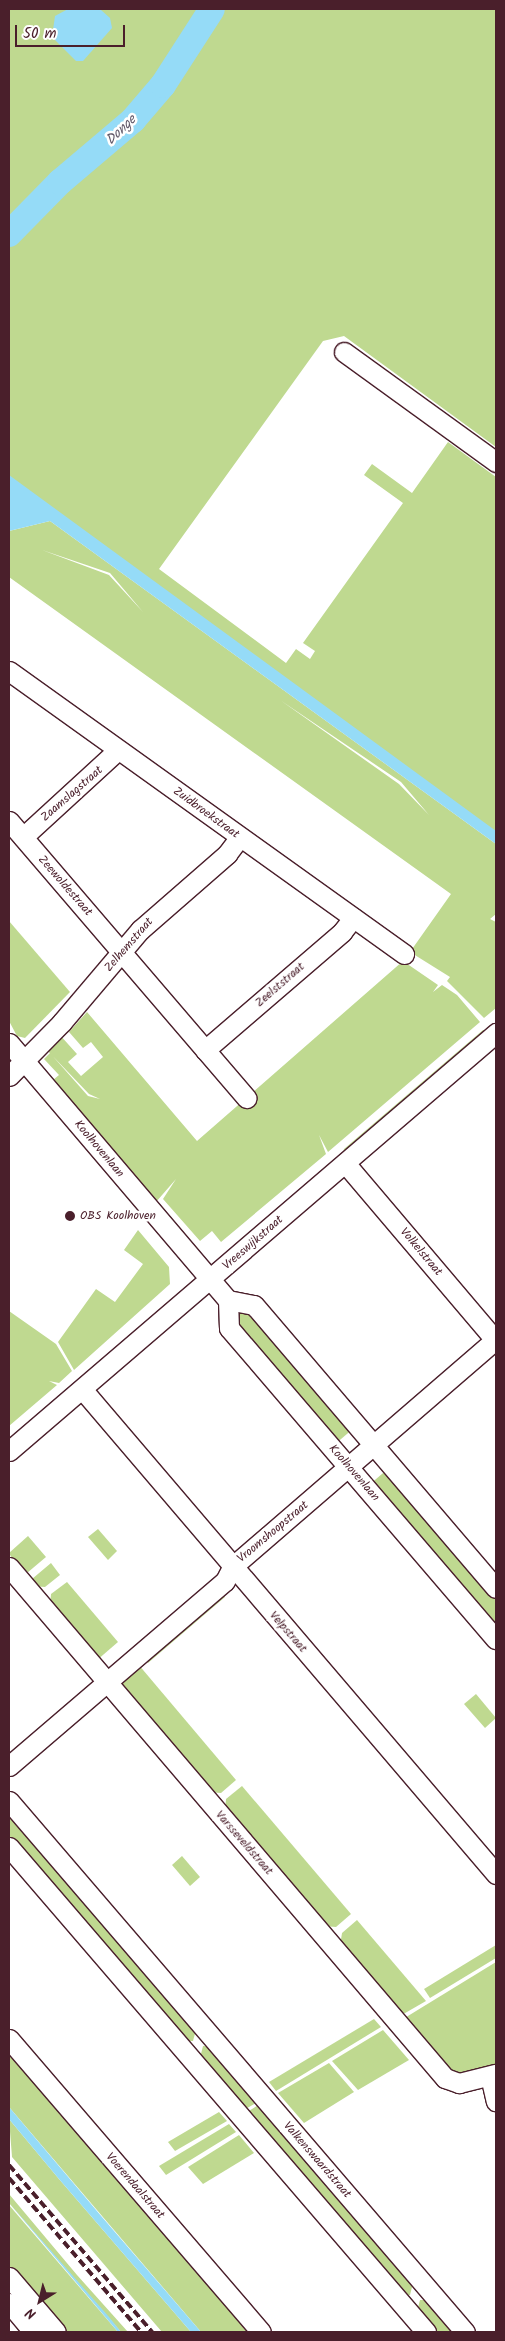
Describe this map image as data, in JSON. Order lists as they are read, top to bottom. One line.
{"streets":{"street":["Zaamslagstraat","Zuidbroekstraat","Zeewoldestraat","Zelhemstraat","Zeelststraat","Koolhovenlaan","Vreeswijkstraat","Volkelstraat","Vroomshoopstraat","Velpstraat","Varsseveldstraat","Valkenswaardstraat","Voerendaalstraat"]},"crossings":[["Zaamslagstraat","Zuidbroekstraat"],["Zaamslagstraat","Zeewoldestraat"],["Zuidbroekstraat","Zelhemstraat"],["Zuidbroekstraat","Zeelststraat"],["Zeewoldestraat","Zelhemstraat"],["Zelhemstraat","Koolhovenlaan"],["Koolhovenlaan","Vreeswijkstraat"],["Koolhovenlaan","Vroomshoopstraat"],["Vreeswijkstraat","Volkelstraat"],["Vreeswijkstraat","Velpstraat"],["Volkelstraat","Vroomshoopstraat"],["Vroomshoopstraat","Velpstraat"],["Vroomshoopstraat","Varsseveldstraat"]],"water":["Donge"],"places":["OBS Koolhoven"],"scale_bar":"50 m","north":"bottom left"}
